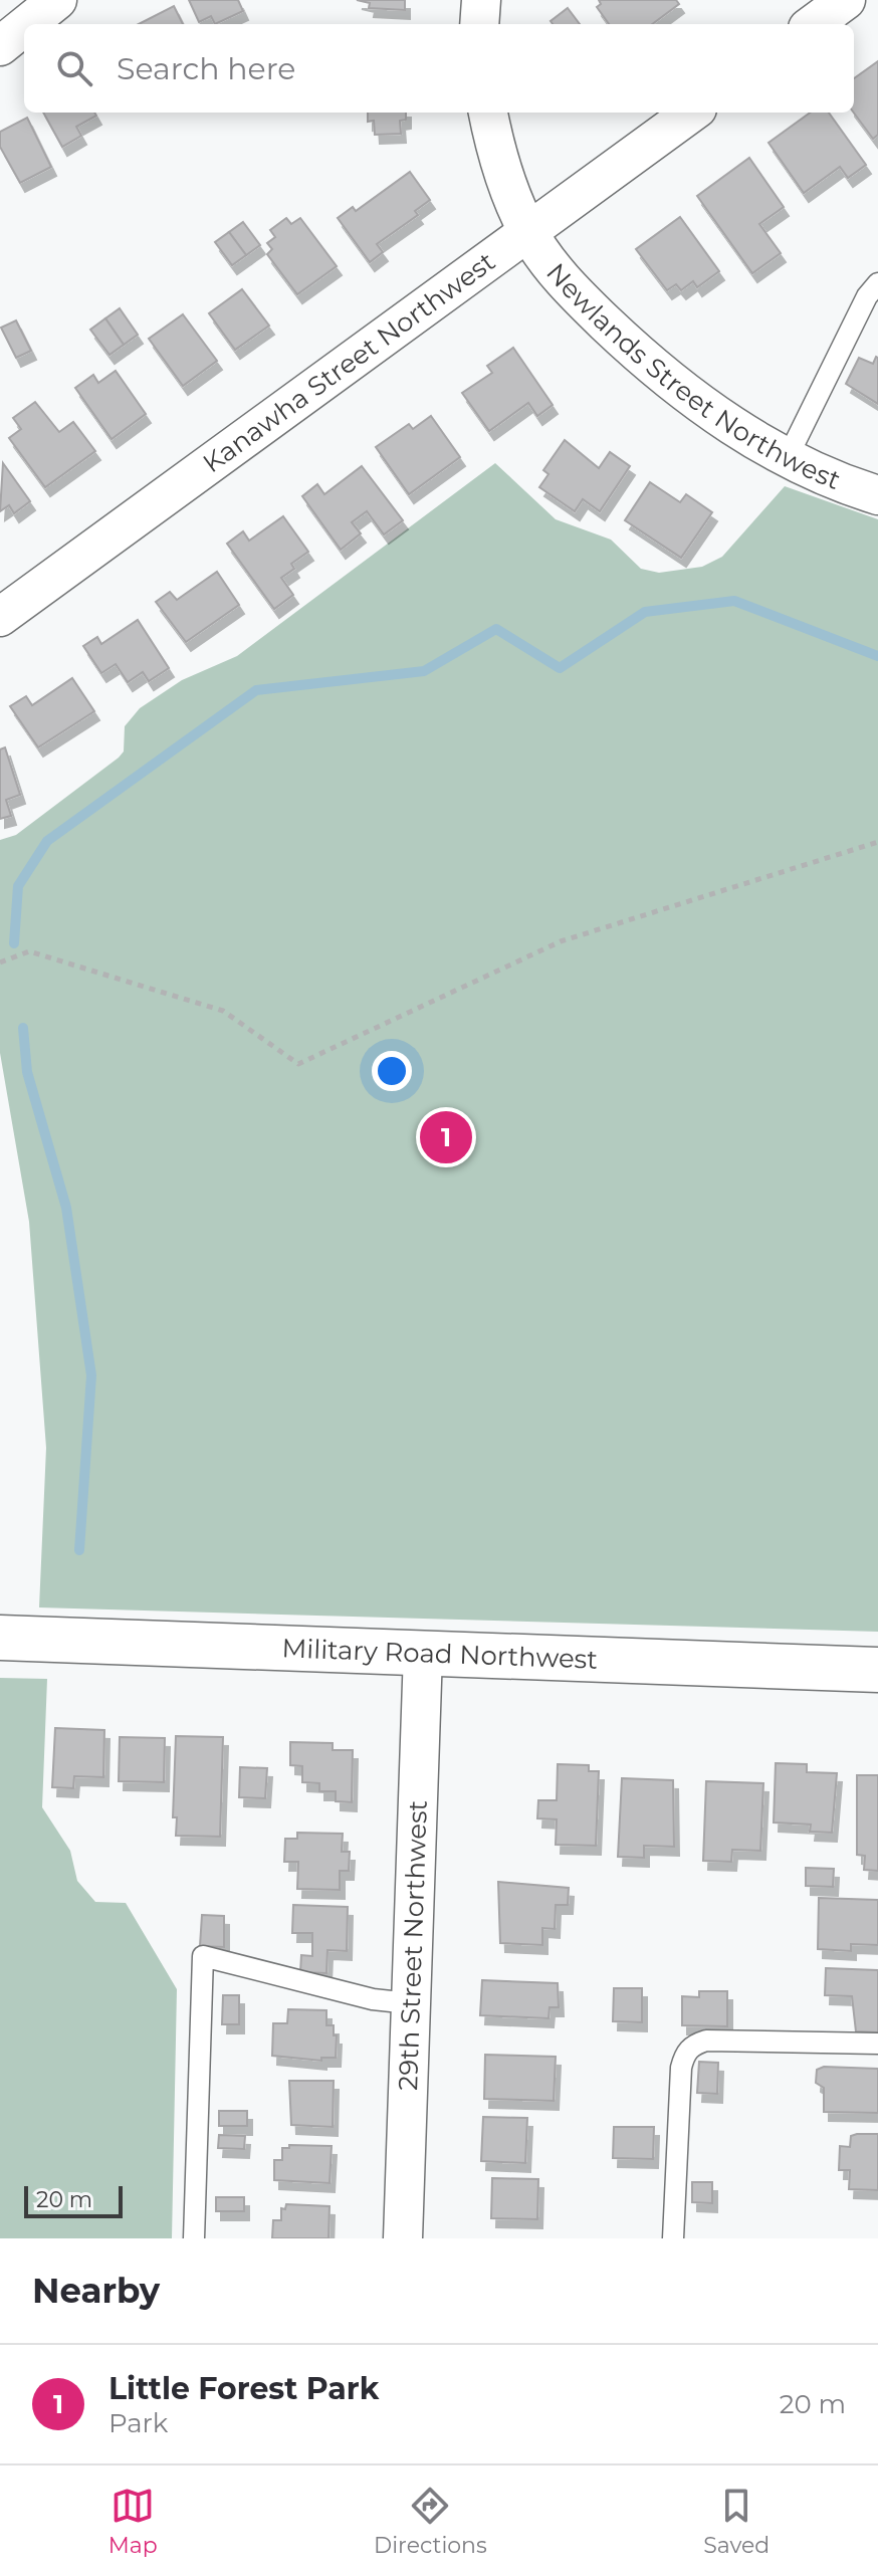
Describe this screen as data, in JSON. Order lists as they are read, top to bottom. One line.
{"streets":{"main road":["Military Road Northwest"],"street":["Kanawha Street Northwest","Newlands Street Northwest","29th Street Northwest"]},"crossings":[["Kanawha Street Northwest","Newlands Street Northwest"],["Military Road Northwest","29th Street Northwest"]],"scale_bar":"20 m","page":{"search":"Search here","pins":"1","scale":"20 m","heading":"Nearby","list":[{"mark":"1","name":"Little Forest Park","note":"Park","value":"20 m"}],"nav":["Map","Directions","Saved"]}}
